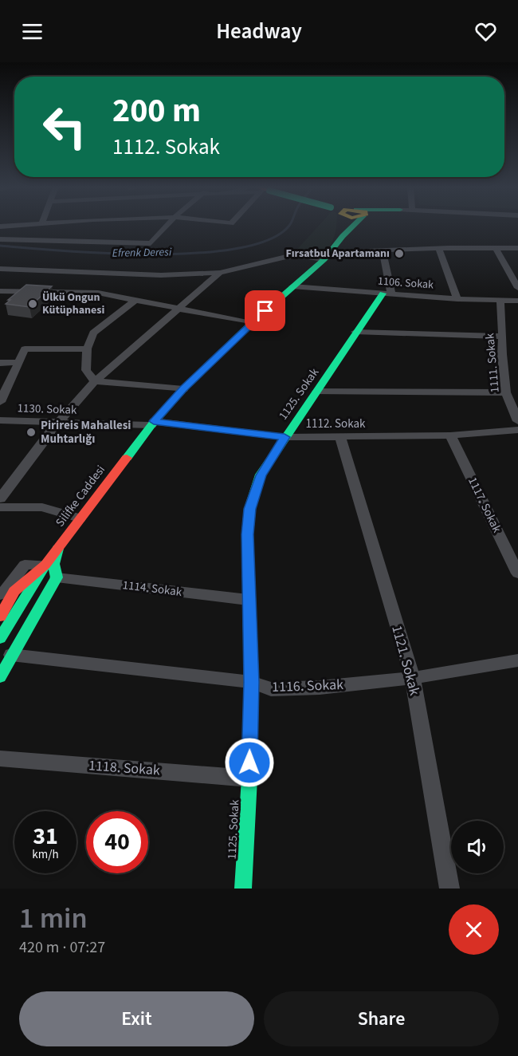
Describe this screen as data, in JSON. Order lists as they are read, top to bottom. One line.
{"streets":{"street":["1106. Sokak","1111. Sokak","1125. Sokak","1130. Sokak","1112. Sokak","Silifke Caddesi","1117. Sokak","1114. Sokak","1121. Sokak","1116. Sokak","1118. Sokak"]},"crossings":[["1106. Sokak","1111. Sokak"],["1106. Sokak","1125. Sokak"],["1106. Sokak","Silifke Caddesi"],["1125. Sokak","1112. Sokak"],["1125. Sokak","1114. Sokak"],["1125. Sokak","1116. Sokak"],["1125. Sokak","1118. Sokak"],["1130. Sokak","1112. Sokak"],["1130. Sokak","Silifke Caddesi"],["1112. Sokak","Silifke Caddesi"],["1112. Sokak","1117. Sokak"],["1112. Sokak","1121. Sokak"],["Silifke Caddesi","1114. Sokak"],["1121. Sokak","1116. Sokak"]],"water":["Efrenk Deresi"],"places":["Fırsatbul Apartamanı","Ülkü Ongun Kütüphanesi","Pirireis Mahallesi Muhtarlığı"],"page":{"header":"Headway","turn":["200 m","1112. Sokak"],"speed":"31 km/h","limit":"40","heading":["1 min","420 m · 07:27"],"buttons":["Exit","Share"]}}
